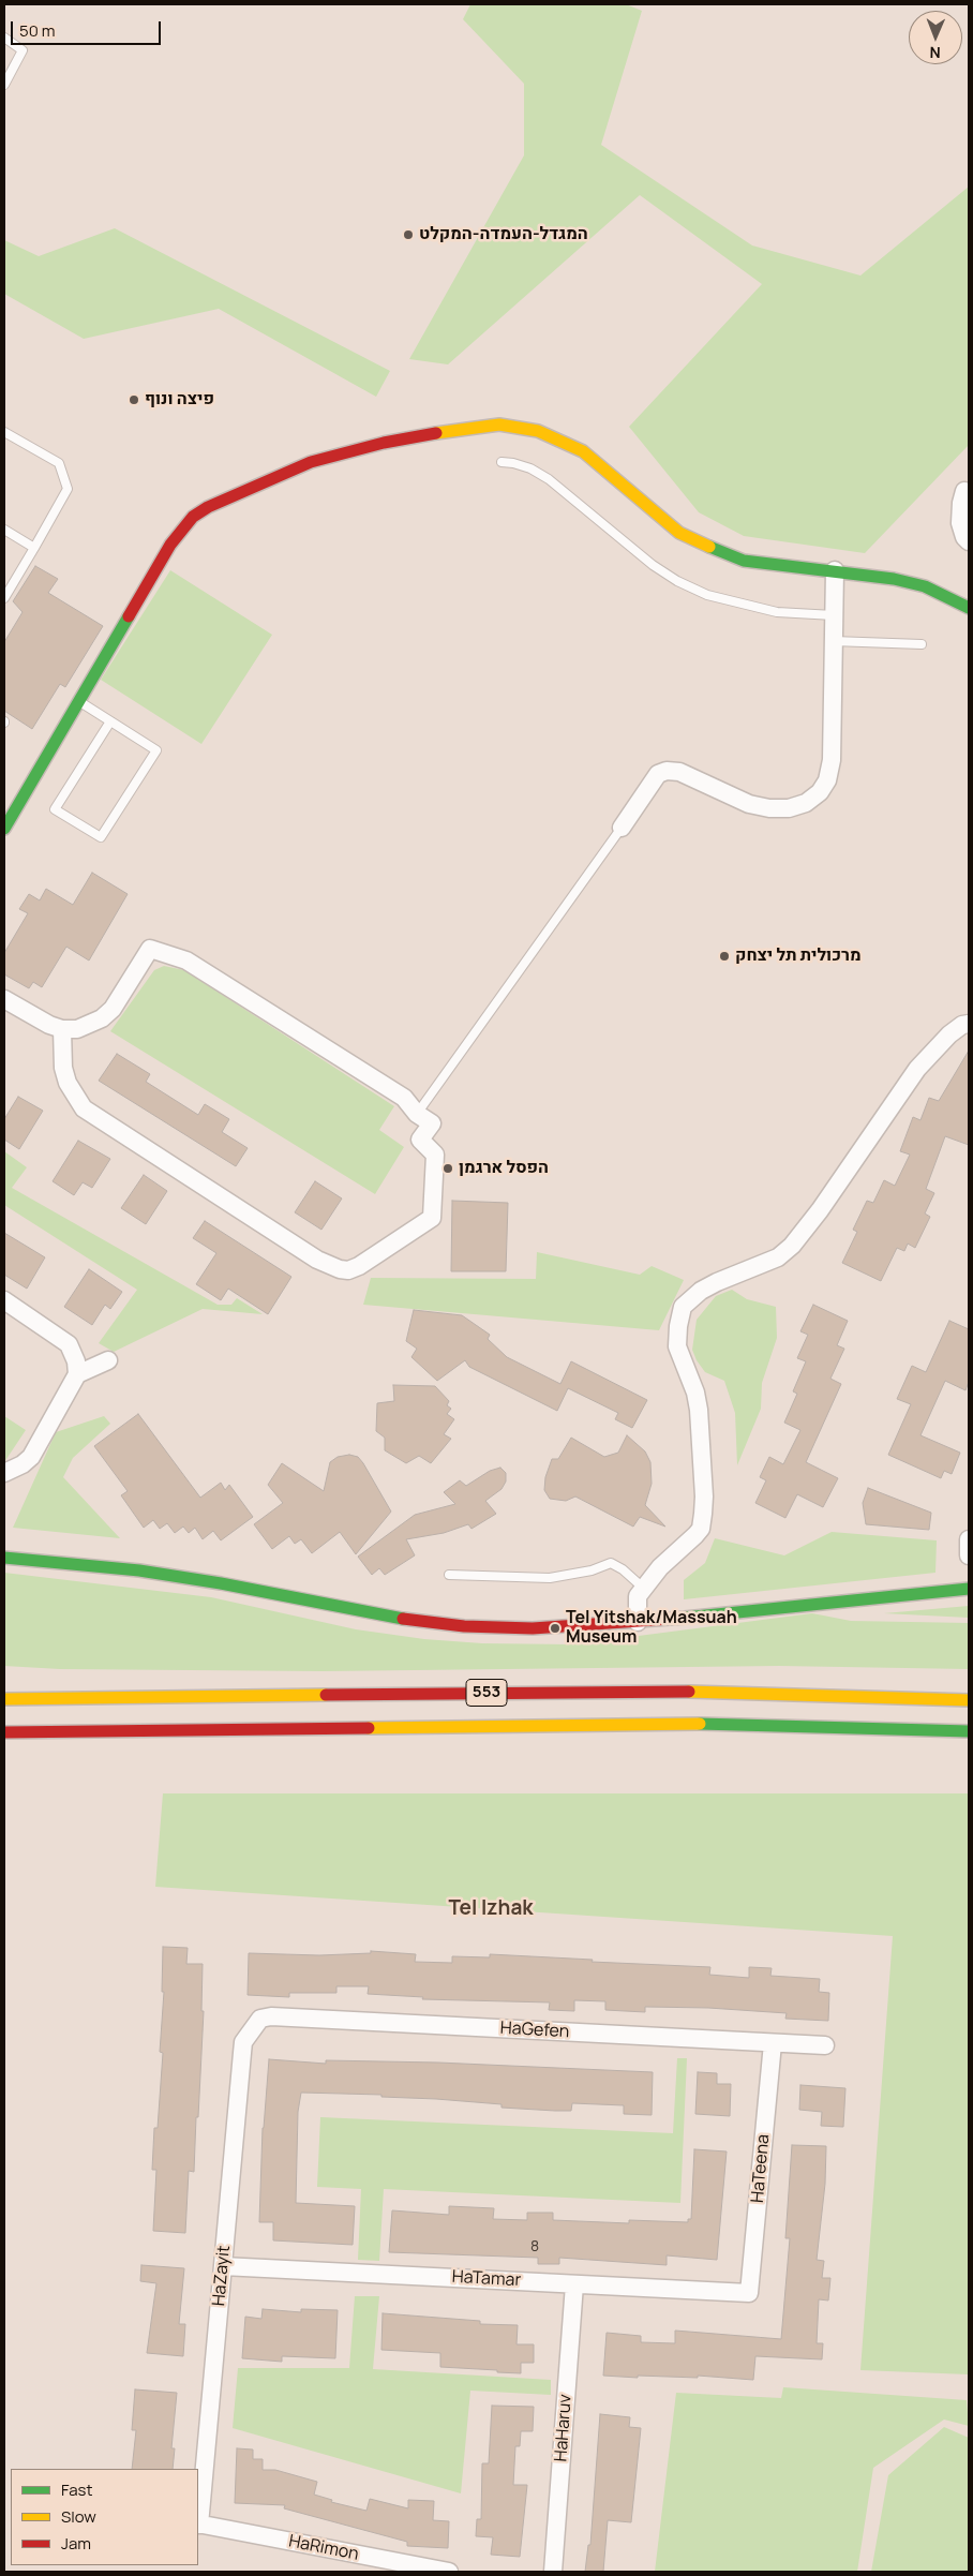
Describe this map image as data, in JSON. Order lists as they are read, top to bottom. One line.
{"streets":{"street":["553","HaGefen","HaTeena","HaZayit","HaTamar","HaHaruv","HaRimon"]},"crossings":[["HaGefen","HaTeena"],["HaGefen","HaZayit"],["HaTeena","HaTamar"],["HaZayit","HaTamar"],["HaZayit","HaRimon"],["HaTamar","HaHaruv"]],"districts":["Tel Izhak"],"places":["המגדל-העמדה-המקלט","פיצה ונוף","מרכולית תל יצחק","הפסל ארגמן","Tel Yitshak/Massuah Museum"],"house_numbers":["8"],"legend":["Fast","Slow","Jam"],"scale_bar":"50 m","north":"bottom"}
